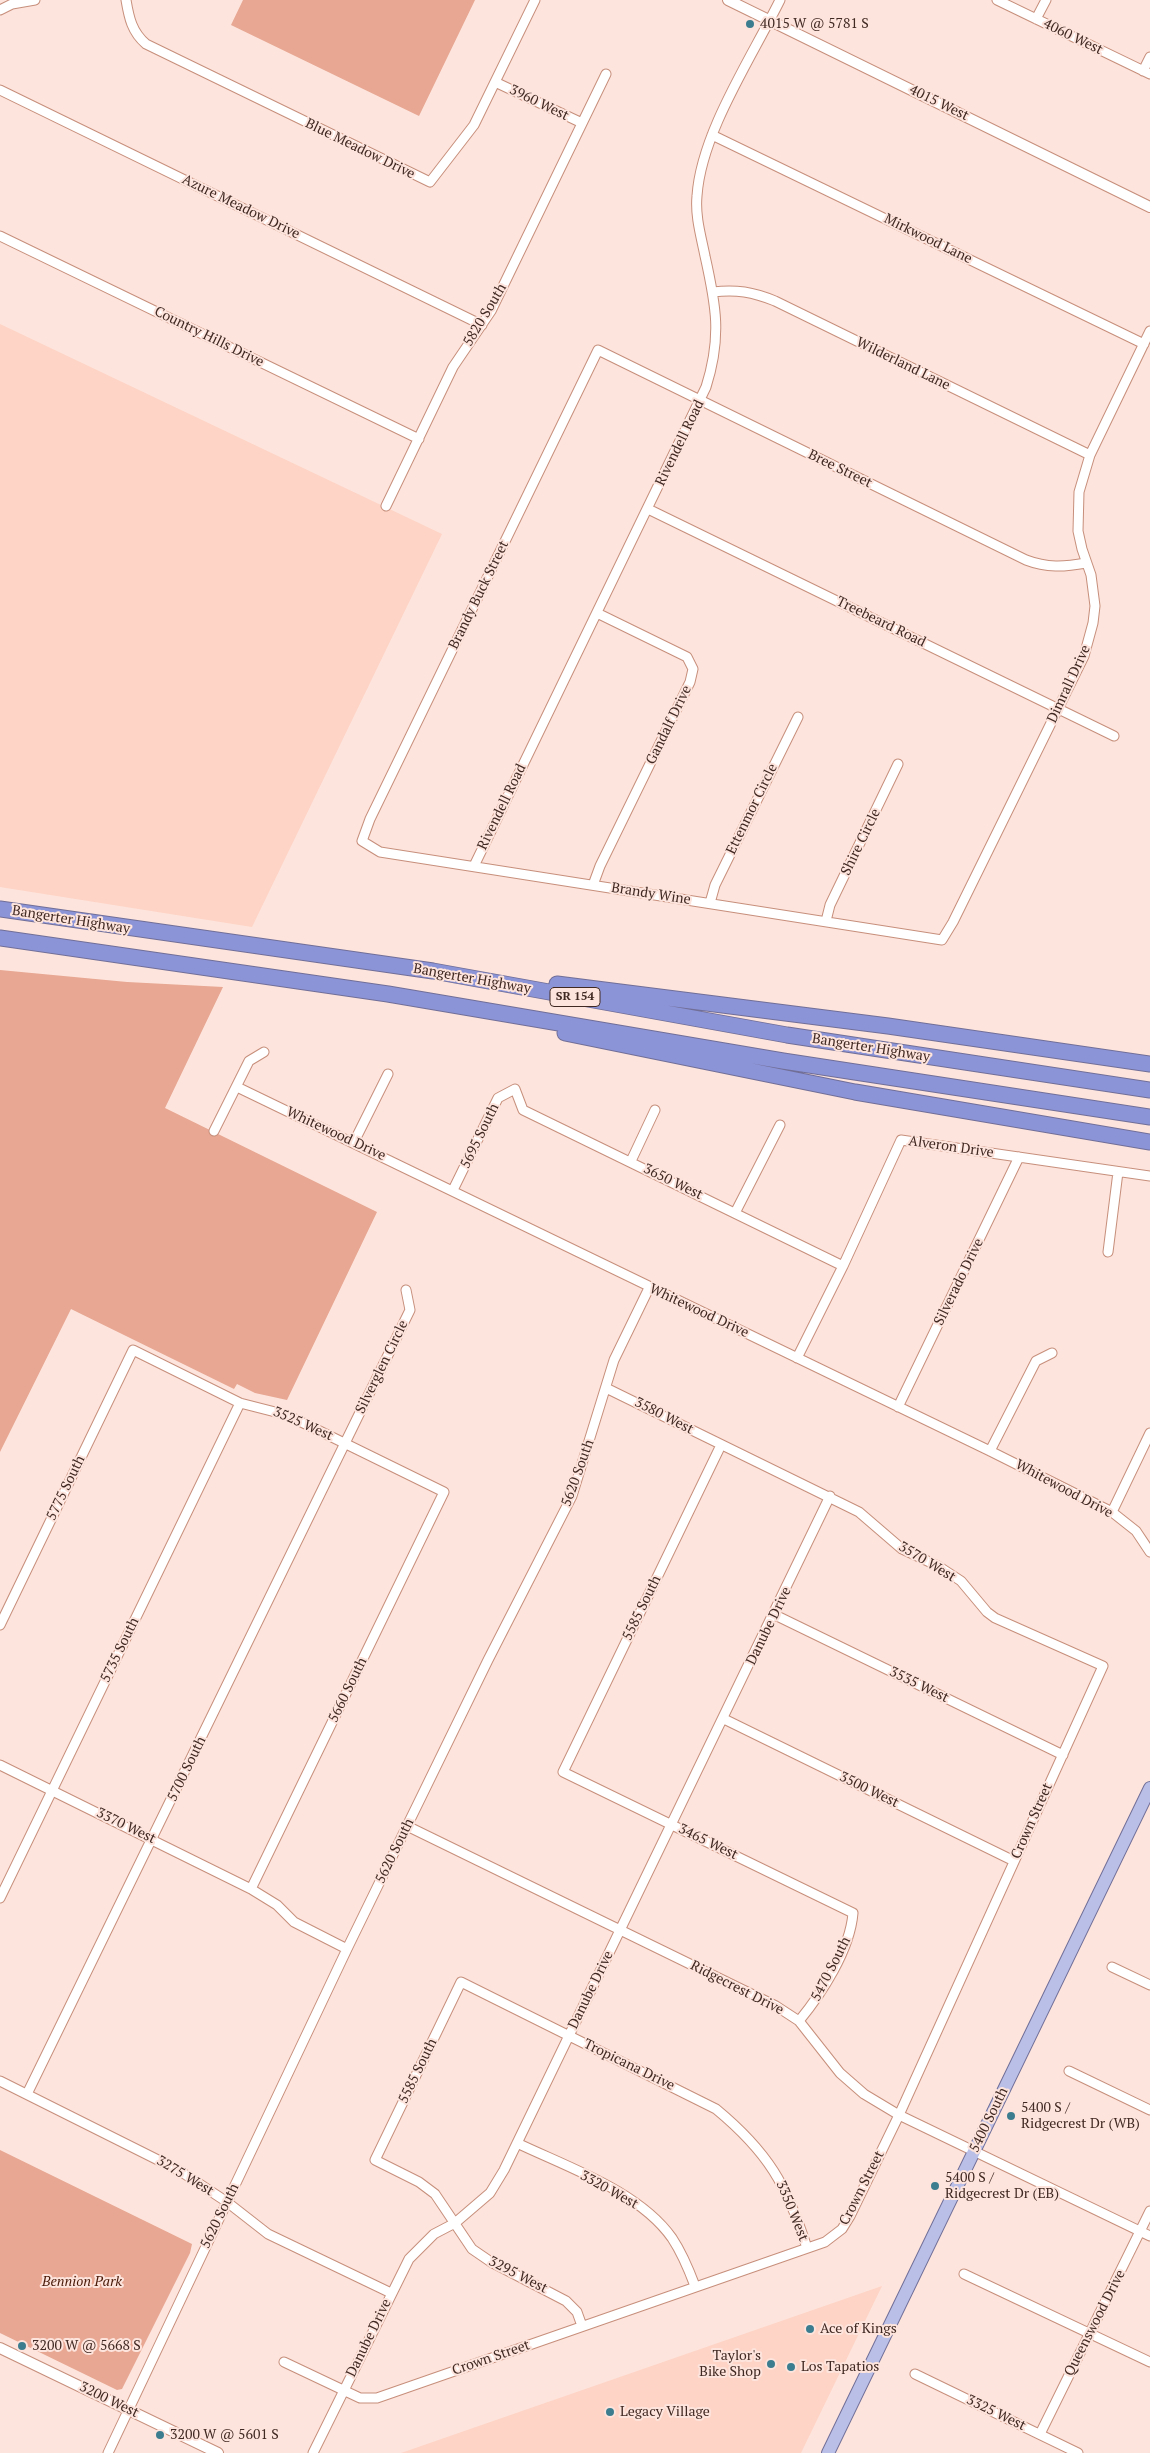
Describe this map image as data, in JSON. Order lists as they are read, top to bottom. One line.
{"streets":{"highway":["Bangerter Highway","SR 154"],"main road":["5400 South"],"street":["4060 West","3960 West","4015 West","Blue Meadow Drive","Azure Meadow Drive","Mirkwood Lane","5820 South","Country Hills Drive","Wilderland Lane","Rivendell Road","Bree Street","Brandy Buck Street","Treebeard Road","Dimrall Drive","Gandalf Drive","Ettenmor Circle","Shire Circle","Brandy Wine","Whitewood Drive","5695 South","Alveron Drive","3650 West","Silverado Drive","Silverglen Circle","3580 West","3525 West","5620 South","5775 South","3570 West","5585 South","Danube Drive","5735 South","3535 West","5660 South","5700 South","3500 West","Crown Street","3370 West","3465 West","5470 South","Ridgecrest Drive","Tropicana Drive","3275 West","3320 West","3350 West","3295 West","Queenswood Drive","3200 West","3325 West"]},"crossings":[["3960 West","Blue Meadow Drive"],["3960 West","5820 South"],["4015 West","Rivendell Road"],["Azure Meadow Drive","5820 South"],["Mirkwood Lane","Rivendell Road"],["Mirkwood Lane","Dimrall Drive"],["5820 South","Country Hills Drive"],["Wilderland Lane","Rivendell Road"],["Wilderland Lane","Dimrall Drive"],["Rivendell Road","Bree Street"],["Rivendell Road","Treebeard Road"],["Rivendell Road","Gandalf Drive"],["Rivendell Road","Brandy Wine"],["Bree Street","Brandy Buck Street"],["Bree Street","Dimrall Drive"],["Brandy Buck Street","Brandy Wine"],["Treebeard Road","Dimrall Drive"],["Dimrall Drive","Brandy Wine"],["Gandalf Drive","Brandy Wine"],["Ettenmor Circle","Brandy Wine"],["Shire Circle","Brandy Wine"],["Whitewood Drive","5695 South"],["Whitewood Drive","Alveron Drive"],["Whitewood Drive","Silverado Drive"],["Whitewood Drive","5620 South"],["5695 South","3650 West"],["Alveron Drive","3650 West"],["Alveron Drive","Silverado Drive"],["Silverglen Circle","3525 West"],["Silverglen Circle","5700 South"],["3580 West","5620 South"],["3580 West","3570 West"],["3580 West","5585 South"],["3525 West","5775 South"],["3525 West","5735 South"],["3525 West","5660 South"],["3525 West","5700 South"],["5620 South","3370 West"],["5620 South","Ridgecrest Drive"],["5620 South","3275 West"],["5620 South","3200 West"],["3570 West","5585 South"],["3570 West","Danube Drive"],["3570 West","Crown Street"],["5585 South","3465 West"],["5585 South","Tropicana Drive"],["5585 South","3295 West"],["Danube Drive","3535 West"],["Danube Drive","3500 West"],["Danube Drive","Crown Street"],["Danube Drive","3465 West"],["Danube Drive","Ridgecrest Drive"],["Danube Drive","Tropicana Drive"],["Danube Drive","3275 West"],["Danube Drive","3320 West"],["Danube Drive","3295 West"],["5735 South","3370 West"],["3535 West","Crown Street"],["5660 South","3370 West"],["5700 South","3370 West"],["5700 South","3275 West"],["3500 West","Crown Street"],["Crown Street","Ridgecrest Drive"],["Crown Street","3320 West"],["Crown Street","3350 West"],["Crown Street","3295 West"],["3465 West","5470 South"],["5470 South","Ridgecrest Drive"],["Ridgecrest Drive","5400 South"],["Ridgecrest Drive","Queenswood Drive"],["Tropicana Drive","3350 West"],["Queenswood Drive","3325 West"]],"parks":["Bennion Park"],"places":["4015 W @ 5781 S","5400 S / Ridgecrest Dr (WB)","5400 S / Ridgecrest Dr (EB)","Ace of Kings","3200 W @ 5668 S","Taylor's Bike Shop","Los Tapatios","Legacy Village","3200 W @ 5601 S"]}
